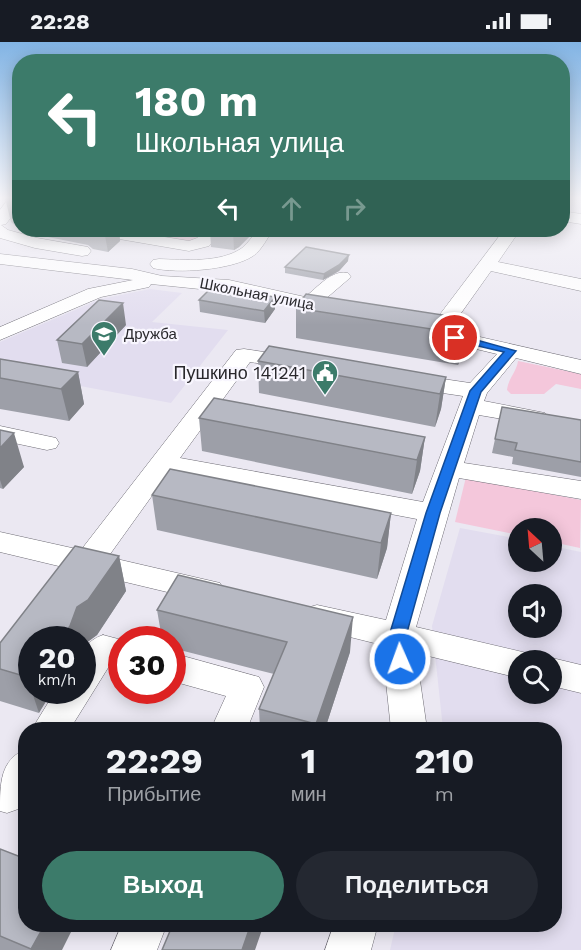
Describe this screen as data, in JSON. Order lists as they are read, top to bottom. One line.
{"streets":{"street":["Школьная улица"]},"places":{"school or university":["Дружба"],"public building":["Пушкино 141241"]},"north":"top left","page":{"status":"22:28","turn":["180 m","Школьная улица"],"speed":"20 km/h","limit":"30","eta":["22:29","Прибытие","1","мин","210","m"],"buttons":["Выход","Поделиться"]}}
